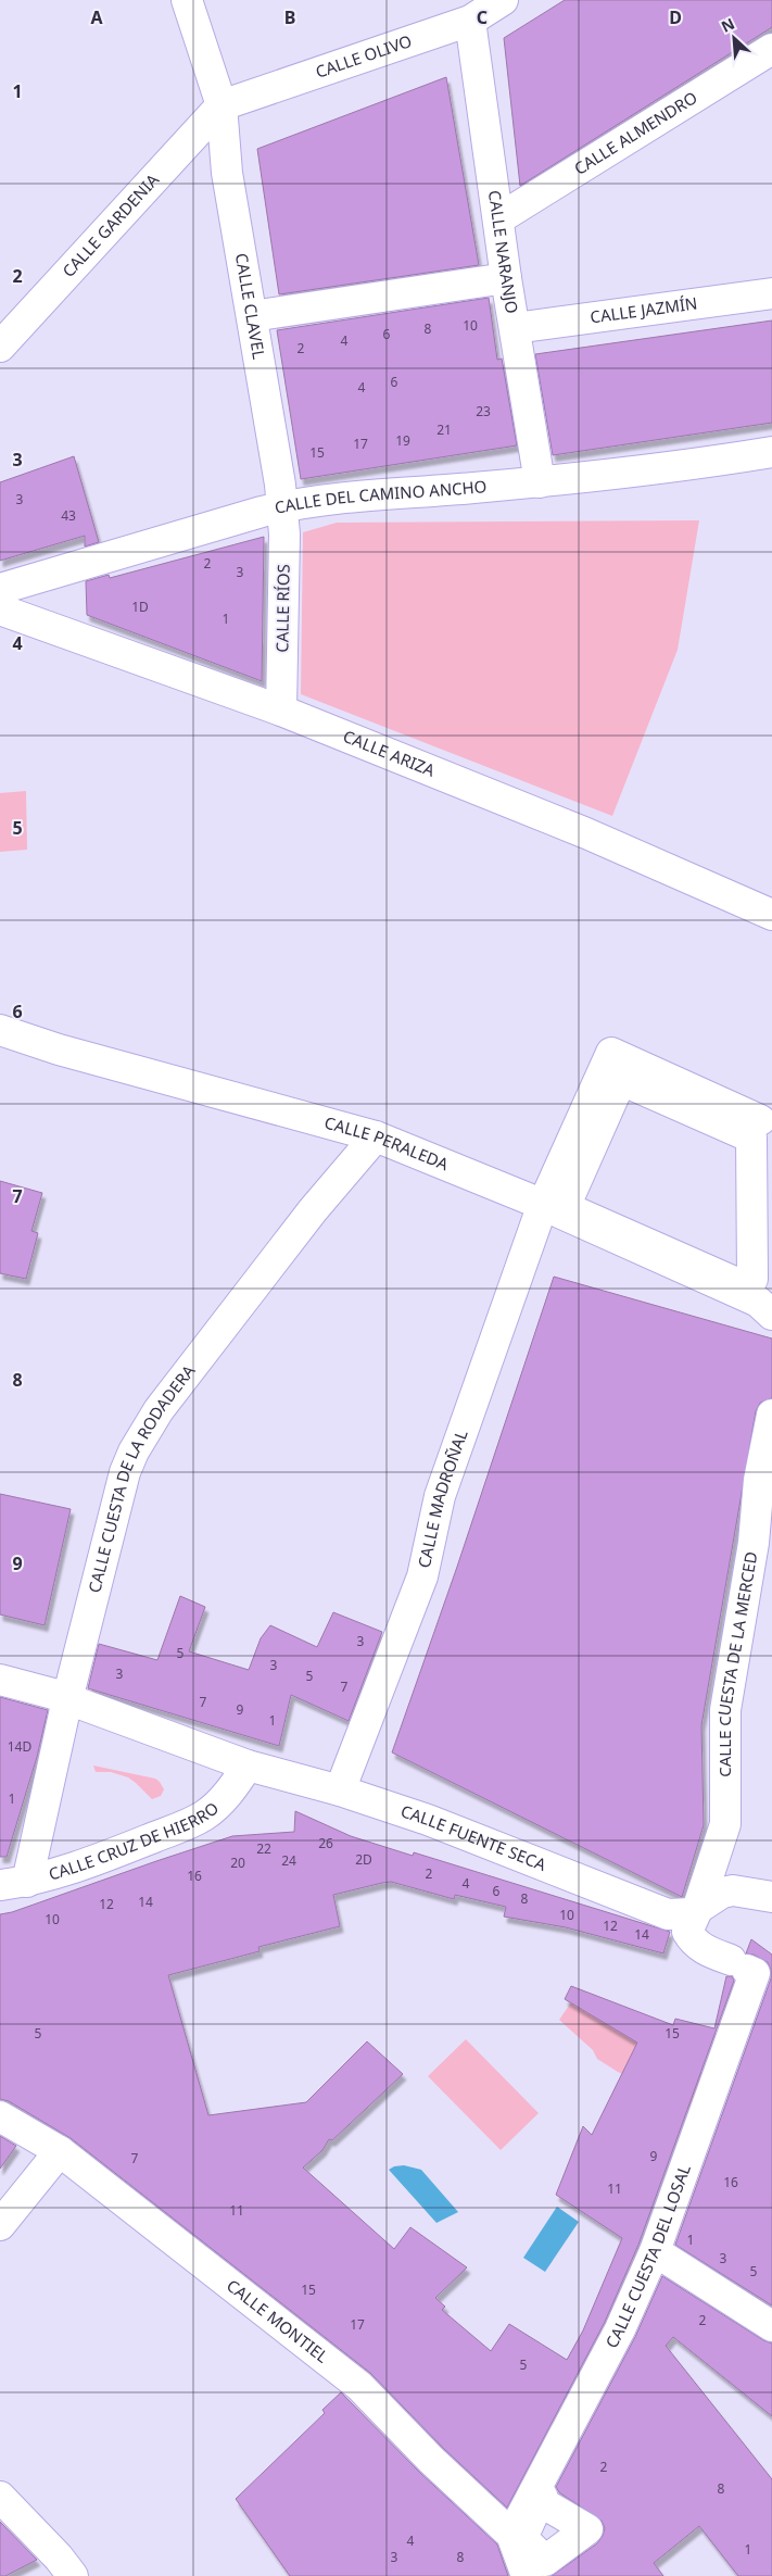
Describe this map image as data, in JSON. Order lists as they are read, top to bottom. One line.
{"streets":{"street":["CALLE OLIVO","CALLE ALMENDRO","CALLE GARDENIA","CALLE NARANJO","CALLE CLAVEL","CALLE JAZMÍN","CALLE DEL CAMINO ANCHO","CALLE RÍOS","CALLE ARIZA","CALLE PERALEDA","CALLE CUESTA DE LA RODADERA","CALLE MADROÑAL","CALLE CUESTA DE LA MERCED","CALLE CRUZ DE HIERRO","CALLE FUENTE SECA","CALLE CUESTA DEL LOSAL","CALLE MONTIEL"]},"crossings":[["CALLE OLIVO","CALLE GARDENIA"],["CALLE OLIVO","CALLE NARANJO"],["CALLE OLIVO","CALLE CLAVEL"],["CALLE ALMENDRO","CALLE NARANJO"],["CALLE GARDENIA","CALLE CLAVEL"],["CALLE NARANJO","CALLE JAZMÍN"],["CALLE NARANJO","CALLE DEL CAMINO ANCHO"],["CALLE CLAVEL","CALLE DEL CAMINO ANCHO"],["CALLE CLAVEL","CALLE RÍOS"],["CALLE DEL CAMINO ANCHO","CALLE RÍOS"],["CALLE RÍOS","CALLE ARIZA"],["CALLE PERALEDA","CALLE CUESTA DE LA RODADERA"],["CALLE PERALEDA","CALLE MADROÑAL"],["CALLE CUESTA DE LA RODADERA","CALLE CRUZ DE HIERRO"],["CALLE CUESTA DE LA RODADERA","CALLE FUENTE SECA"],["CALLE MADROÑAL","CALLE FUENTE SECA"],["CALLE CUESTA DE LA MERCED","CALLE FUENTE SECA"],["CALLE CUESTA DE LA MERCED","CALLE CUESTA DEL LOSAL"],["CALLE CRUZ DE HIERRO","CALLE FUENTE SECA"],["CALLE FUENTE SECA","CALLE CUESTA DEL LOSAL"],["CALLE CUESTA DEL LOSAL","CALLE MONTIEL"]],"house_numbers":["10","8","6","4","2","6","4","23","21","19","17","15","3","43","2","3","1D","1","3","5","3","3","5","7","7","9","1","14D","1","26","22","2D","24","20","2","16","4","6","8","14","12","10","10","12","14","5","15","9","7","16","11","11","1","3","5","15","2","17","5","2","8","4","1","3","8"],"north":"top left","grid":{"columns":["A","B","C","D"],"rows":["1","2","3","4","5","6","7","8","9"]}}
